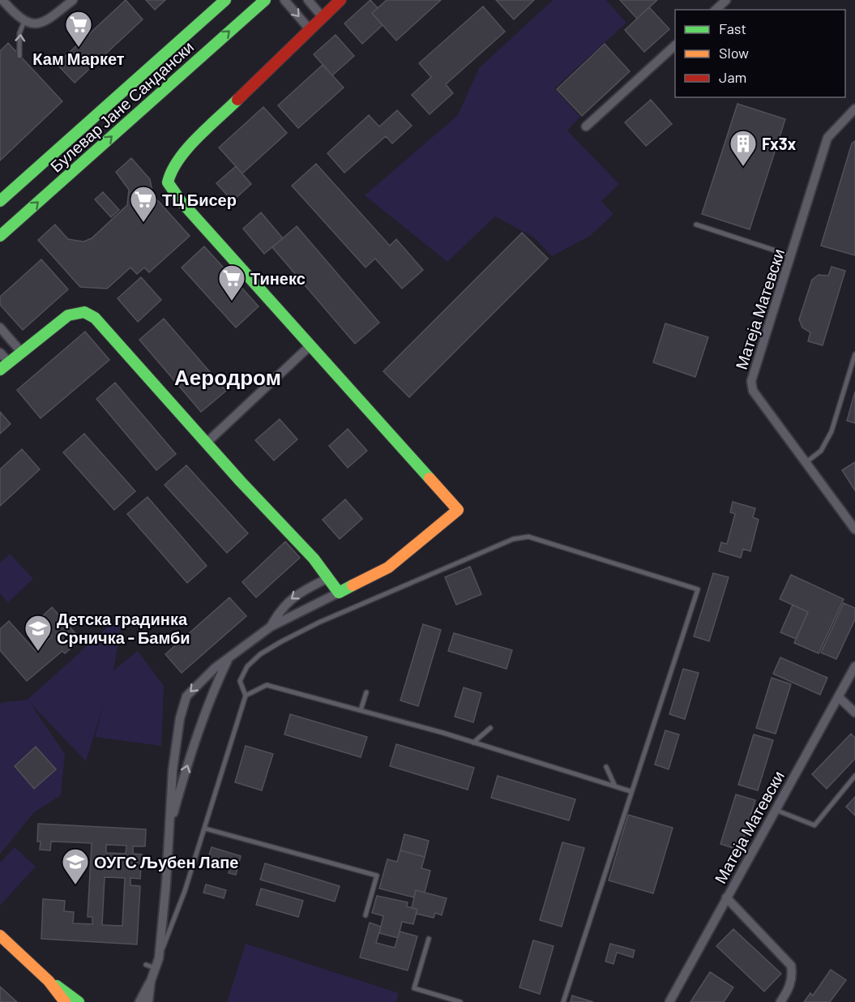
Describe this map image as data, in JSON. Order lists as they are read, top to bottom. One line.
{"streets":{"street":["Булевар Јане Сандански","Матеја Матевски"]},"districts":["Аеродром"],"places":{"supermarket":["Кам Маркет","ТЦ Бисер","Тинекс"],"building":["Fx3x"],"school or university":["Детска градинка Срничка - Бамби","ОУГС Љубен Лапе"]},"legend":["Fast","Slow","Jam"]}
